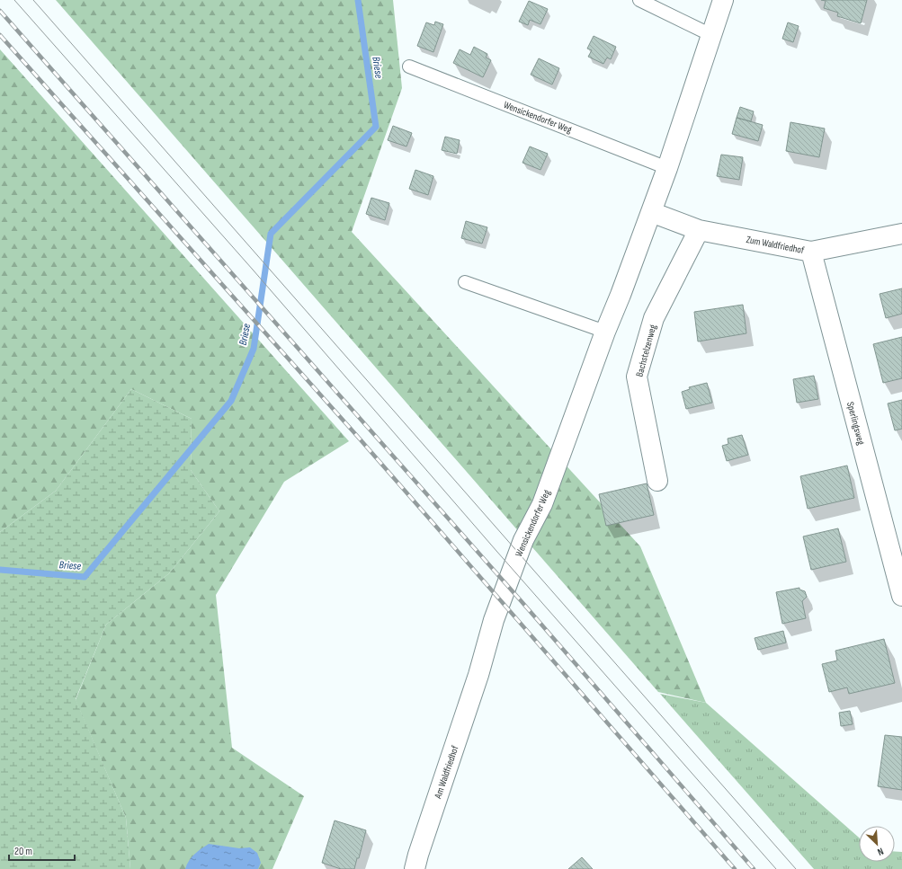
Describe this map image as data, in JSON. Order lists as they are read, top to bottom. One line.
{"streets":{"street":["Wensickendorfer Weg","Zum Waldfriedhof","Bachstelzenweg","Sperlingsweg","Am Waldfriedhof"]},"crossings":[["Wensickendorfer Weg","Zum Waldfriedhof"],["Wensickendorfer Weg","Am Waldfriedhof"],["Zum Waldfriedhof","Bachstelzenweg"],["Zum Waldfriedhof","Sperlingsweg"]],"water":["Briese"],"scale_bar":"20 m","north":"bottom right"}
